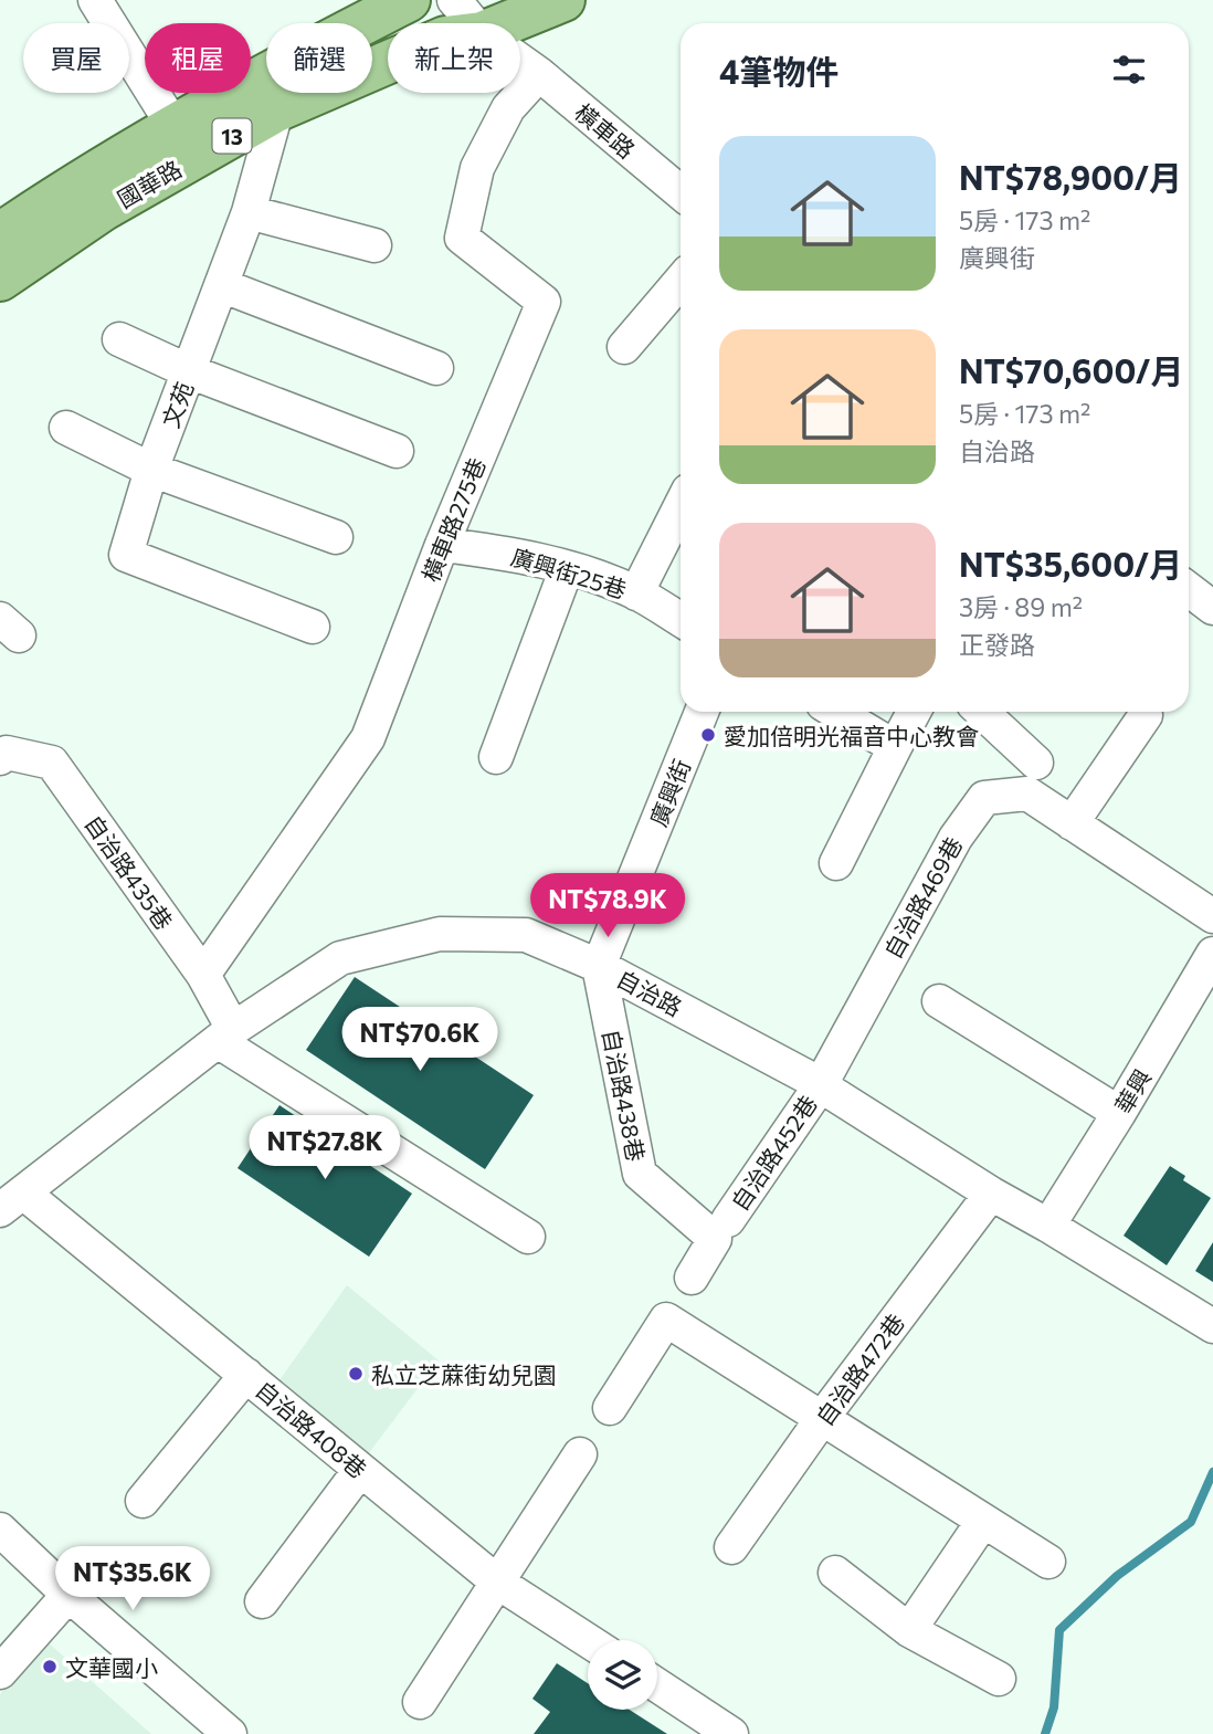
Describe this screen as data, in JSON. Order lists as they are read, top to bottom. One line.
{"streets":{"main road":["13","國華路"],"street":["橫車路","文苑","橫車路275巷","廣興街25巷","廣興街","自治路435巷","自治路469巷","自治路","華興","自治路438巷","自治路452巷","自治路472巷","自治路408巷"]},"crossings":[["橫車路","橫車路275巷"],["國華路","文苑"],["橫車路275巷","廣興街25巷"],["橫車路275巷","自治路435巷"],["廣興街","自治路"],["廣興街","自治路438巷"],["自治路435巷","自治路"],["自治路469巷","自治路"],["自治路469巷","自治路452巷"],["自治路","華興"],["自治路","自治路438巷"],["自治路","自治路452巷"],["自治路","自治路472巷"],["自治路","自治路408巷"],["自治路438巷","自治路452巷"]],"places":["愛加倍明光福音中心教會","私立芝蔴街幼兒園","文華國小"],"page":{"chip":["買屋","租屋","篩選","新上架"],"heading":"4筆物件","list":[{"name":"NT$78,900/月","note":"5房 · 173 m² · 廣興街"},{"name":"NT$70,600/月","note":"5房 · 173 m² · 自治路"},{"name":"NT$35,600/月","note":"3房 · 89 m² · 正發路"}],"price":["NT$78.9K","NT$70.6K","NT$27.8K","NT$35.6K"]}}
